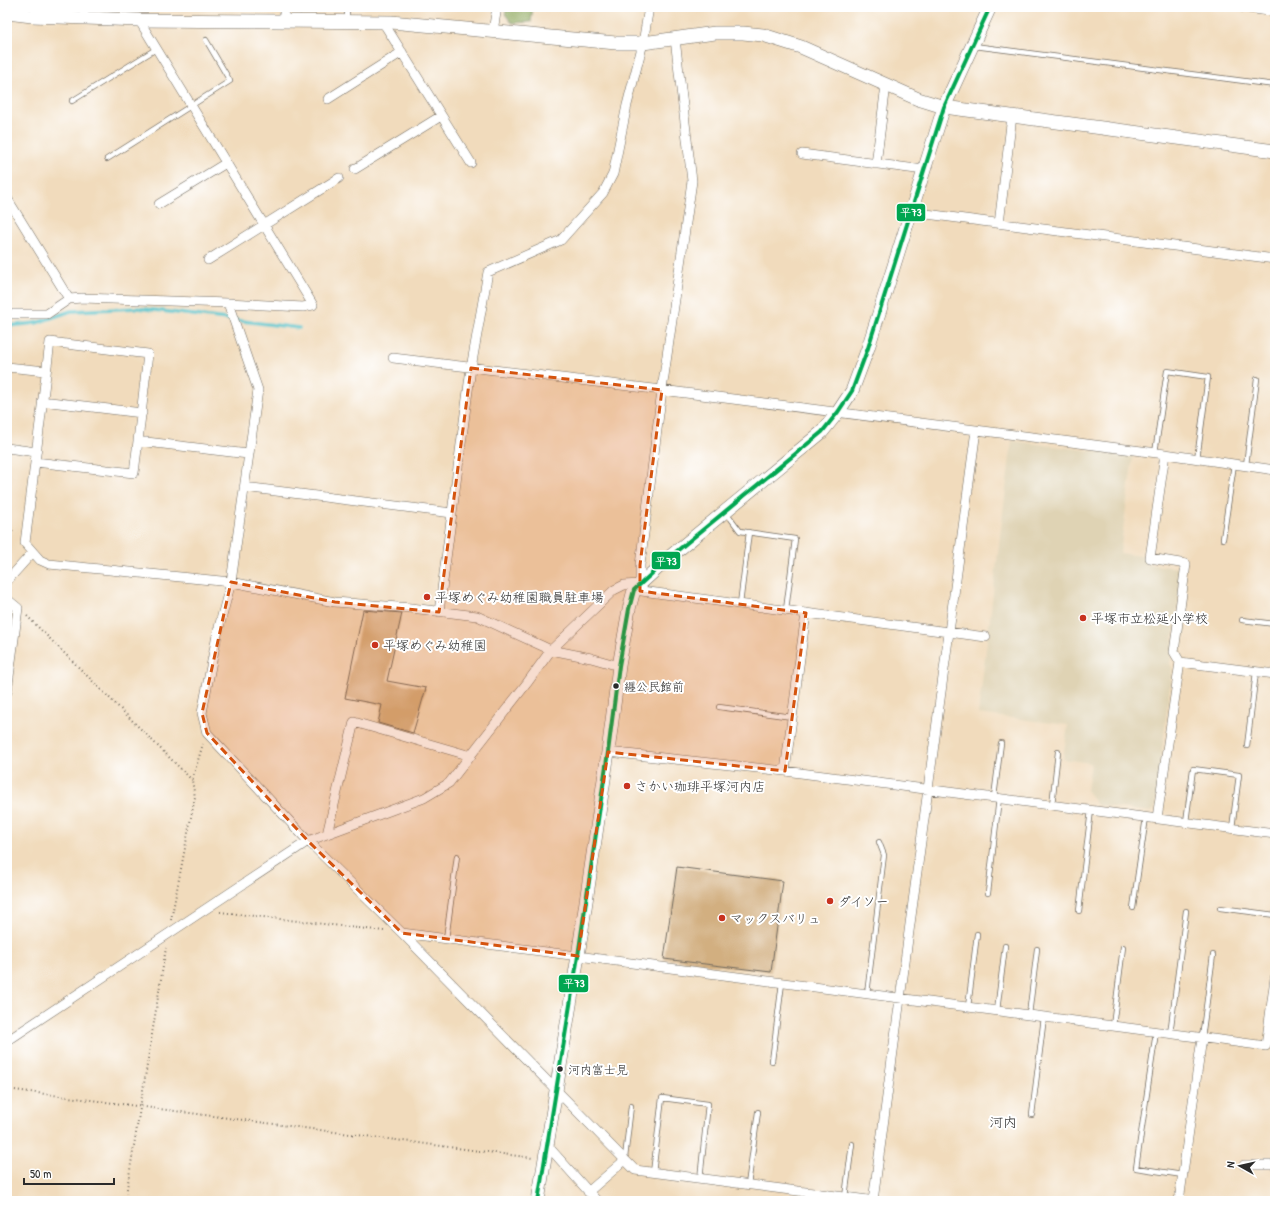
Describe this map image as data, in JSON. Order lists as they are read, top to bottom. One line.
{"districts":["河内"],"places":["平塚めぐみ幼稚園職員駐車場","平塚市立松延小学校","平塚めぐみ幼稚園","纒公民館前","さかい珈琲平塚河内店","ダイソー","マックスバリュ","河内富士見"],"lines":["transit line 平73"],"scale_bar":"50 m","north":"left"}
